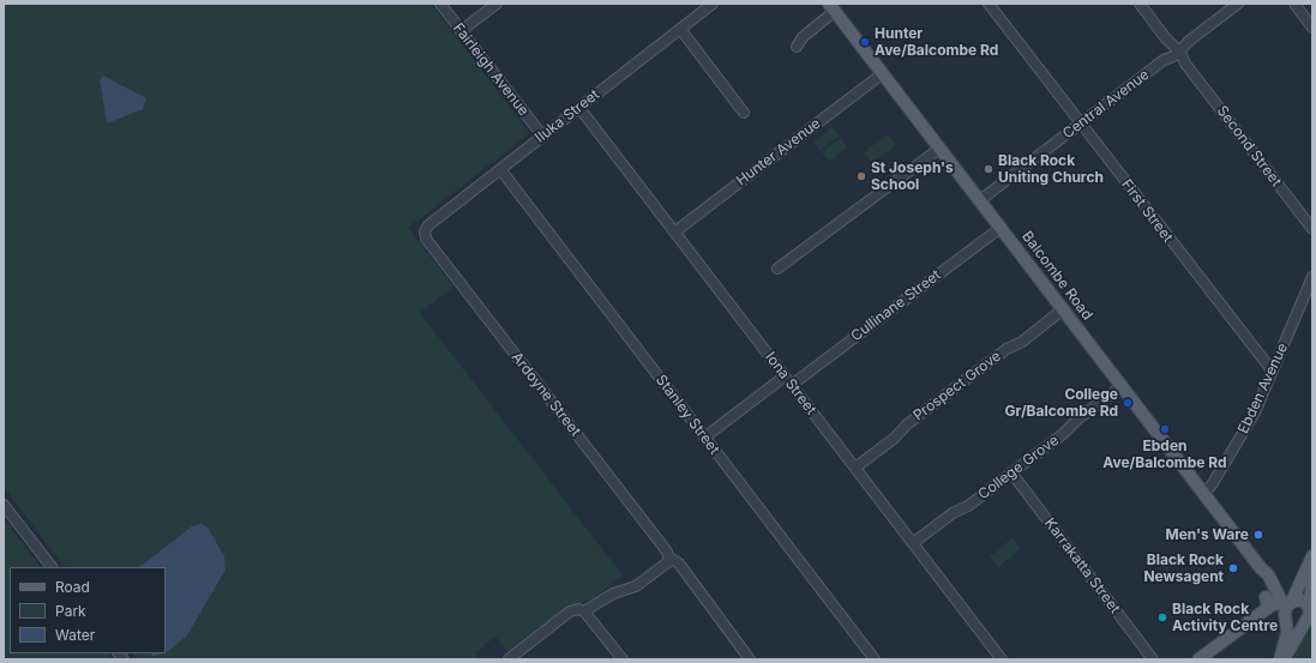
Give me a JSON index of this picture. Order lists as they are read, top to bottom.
{
  "streets": {
    "main road": ["Balcombe Road"],
    "street": [
      "Fairleigh Avenue",
      "Central Avenue",
      "Iluka Street",
      "Second Street",
      "Hunter Avenue",
      "First Street",
      "Cullinane Street",
      "Iona Street",
      "Prospect Grove",
      "Ebden Avenue",
      "Ardoyne Street",
      "Stanley Street",
      "College Grove",
      "Karrakatta Street"
    ]
  },
  "crossings": [
    ["Fairleigh Avenue", "Iluka Street"],
    ["Central Avenue", "Second Street"],
    ["Central Avenue", "First Street"],
    ["Central Avenue", "Balcombe Road"],
    ["Iluka Street", "Iona Street"],
    ["Iluka Street", "Ardoyne Street"],
    ["Iluka Street", "Stanley Street"],
    ["Hunter Avenue", "Balcombe Road"],
    ["Hunter Avenue", "Iona Street"],
    ["First Street", "Ebden Avenue"],
    ["Balcombe Road", "Cullinane Street"],
    ["Balcombe Road", "Prospect Grove"],
    ["Balcombe Road", "Ebden Avenue"],
    ["Balcombe Road", "College Grove"],
    ["Cullinane Street", "Iona Street"],
    ["Iona Street", "Prospect Grove"],
    ["Iona Street", "College Grove"],
    ["College Grove", "Karrakatta Street"]
  ],
  "places": [
    "Hunter Ave/Balcombe Rd",
    "Black Rock Uniting Church",
    "St Joseph's School",
    "College Gr/Balcombe Rd",
    "Ebden Ave/Balcombe Rd",
    "Men's Ware",
    "Black Rock Newsagent",
    "Black Rock Activity Centre"
  ],
  "legend": ["Road", "Park", "Water"]
}
